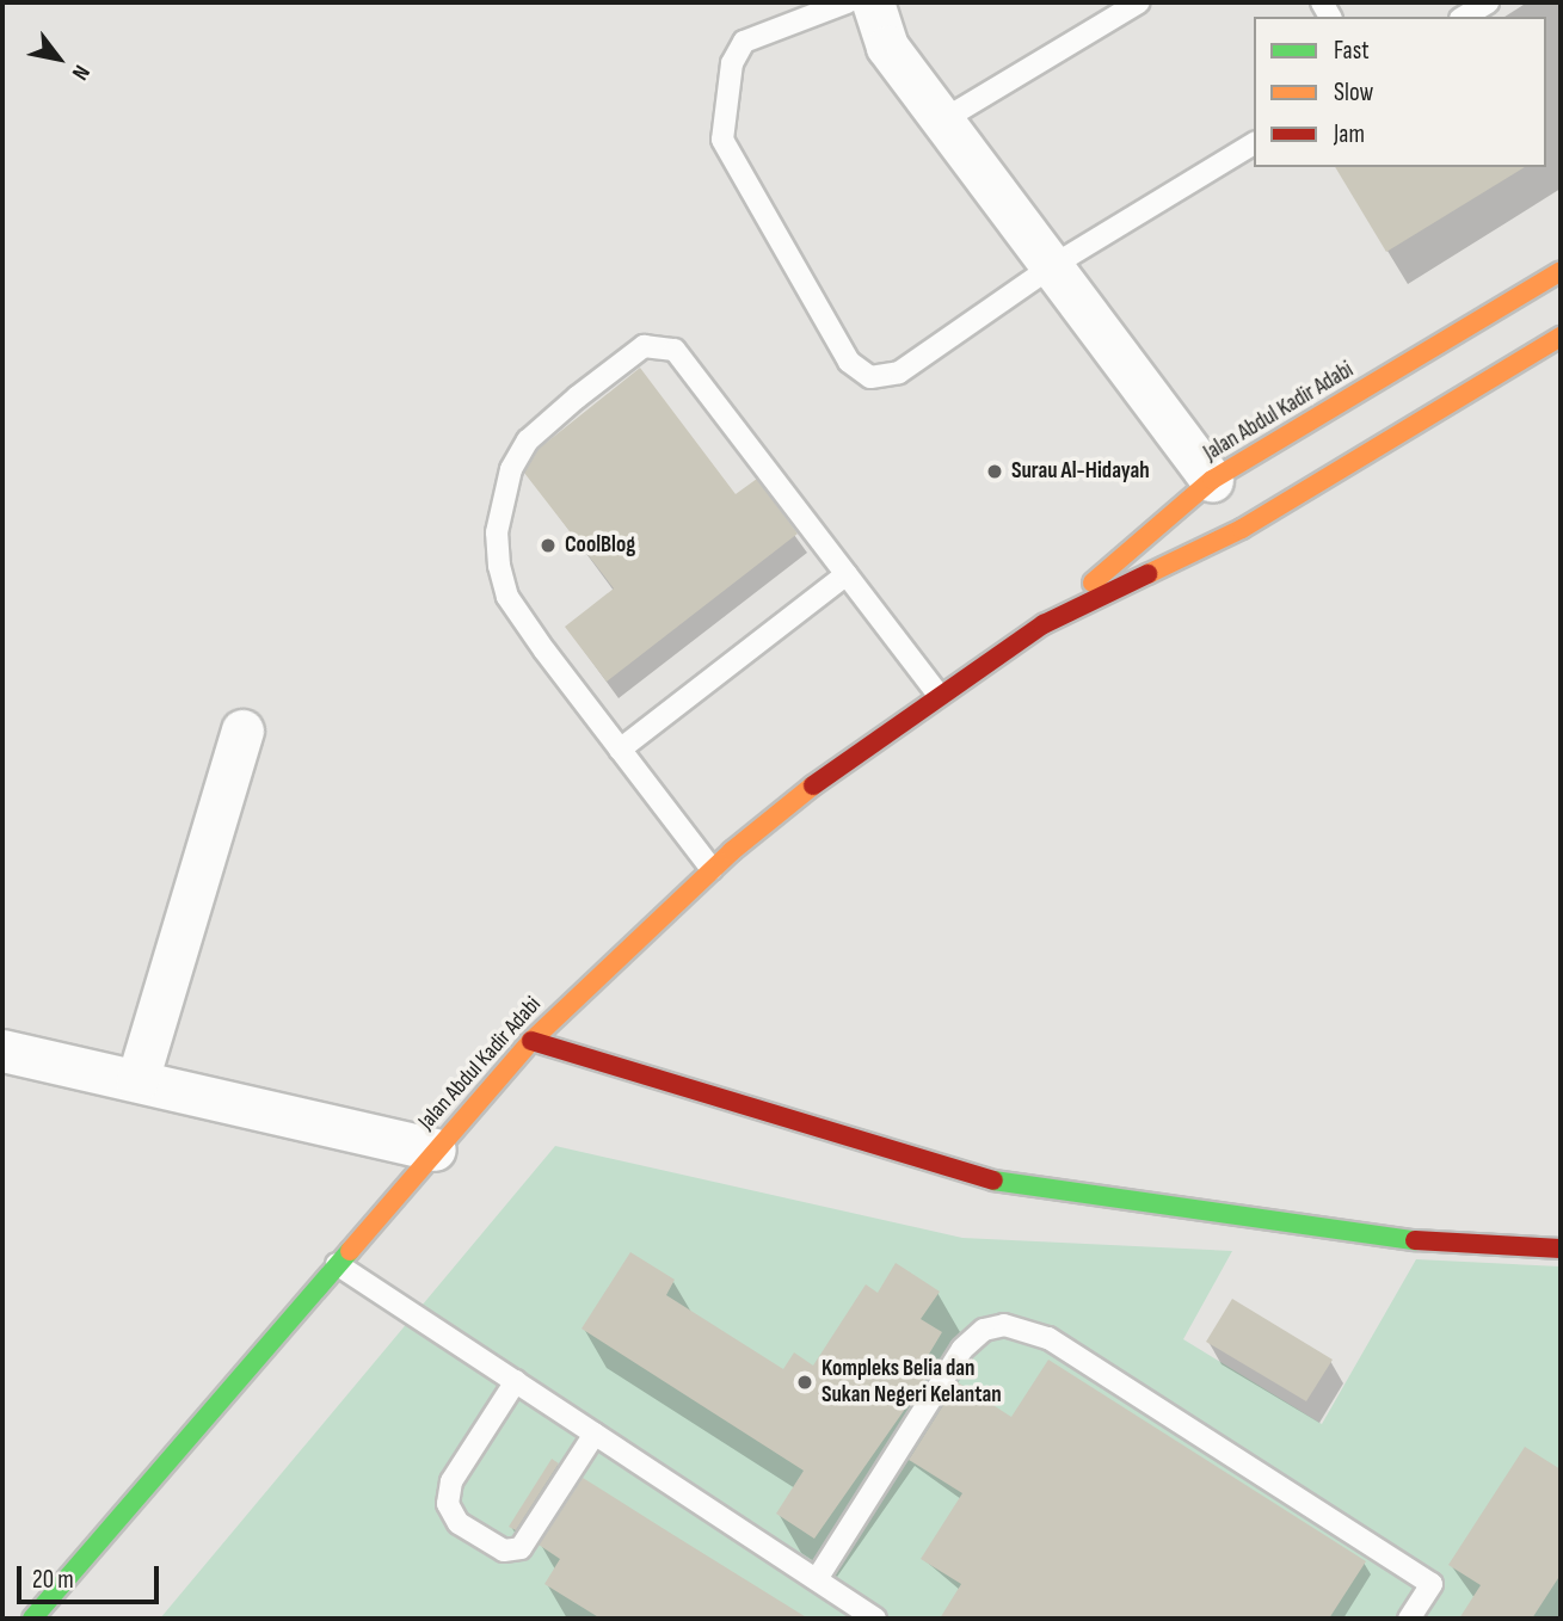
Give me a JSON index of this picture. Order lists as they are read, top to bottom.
{
  "streets": {
    "main road": ["Jalan Abdul Kadir Adabi"]
  },
  "places": ["Surau Al-Hidayah", "CoolBlog", "Kompleks Belia dan Sukan Negeri Kelantan"],
  "legend": ["Fast", "Slow", "Jam"],
  "scale_bar": "20 m",
  "north": "bottom right"
}
